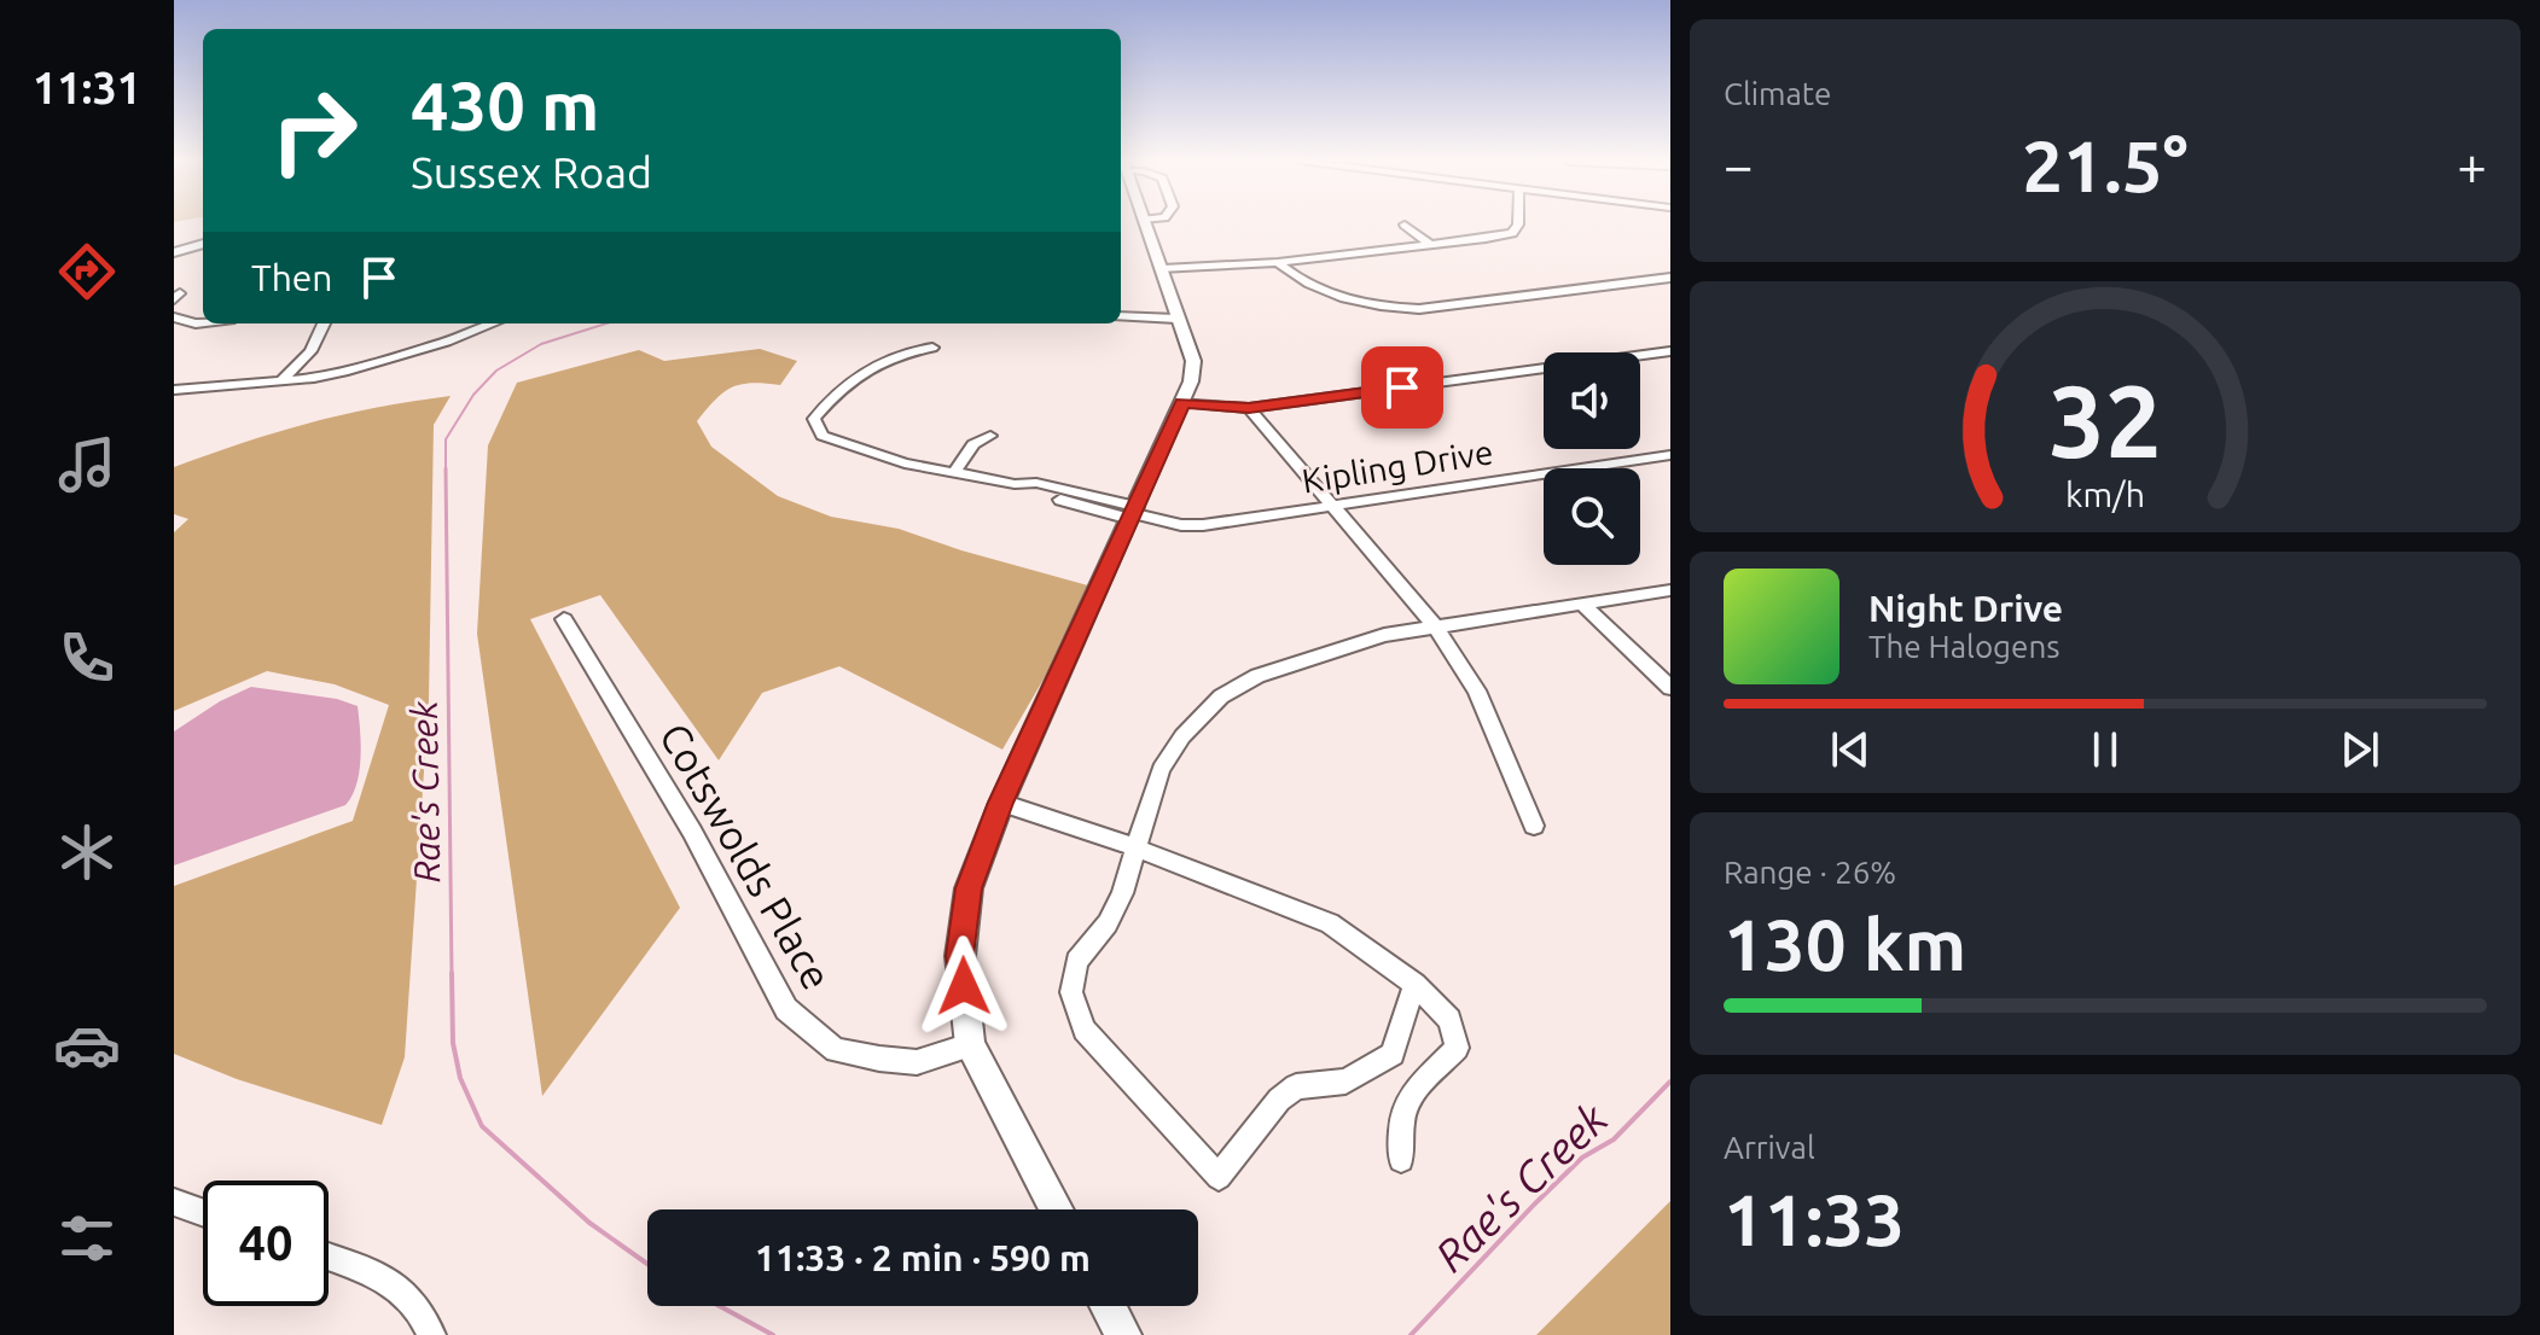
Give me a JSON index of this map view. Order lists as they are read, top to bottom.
{
  "streets": {
    "street": ["Kipling Drive", "Cotswolds Place"]
  },
  "water": ["Rae's Creek"],
  "page": {
    "tabs": "11:31",
    "tile": [
      "Climate",
      ["Range · 26%", "130 km"],
      ["Arrival", "11:33"]
    ],
    "turn": ["430 m", "Sussex Road"],
    "heat": ["−", "21.5°", "+"],
    "then": "Then",
    "song": ["Night Drive", "The Halogens"],
    "limit": "40",
    "trip": "11:33 · 2 min · 590 m",
    "gauge": ["32", "km/h"]
  }
}
